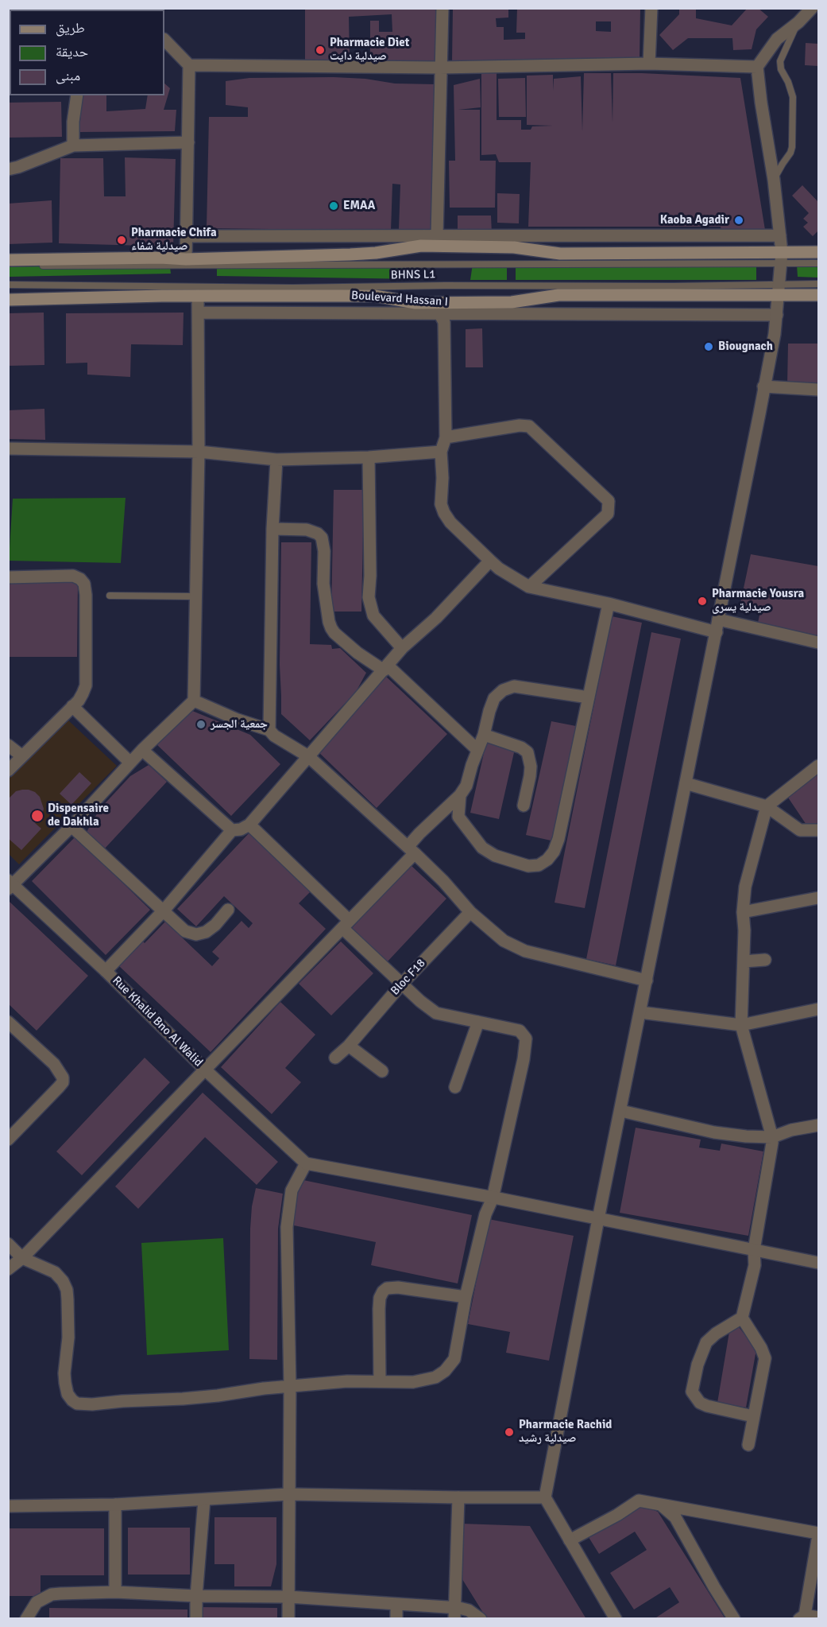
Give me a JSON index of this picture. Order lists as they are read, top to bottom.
{
  "streets": {
    "main road": ["Boulevard Hassan I"],
    "street": ["Bloc F18", "Rue Khalid Bno Al Walid"],
    "lane": ["BHNS L1"]
  },
  "crossings": [
    ["BHNS L1", "Boulevard Hassan I"]
  ],
  "places": [
    "Pharmacie Diet صيدلية دايت",
    "EMAA",
    "Kaoba Agadir",
    "Pharmacie Chifa صيدلية شفاء",
    "Biougnach",
    "Pharmacie Yousra صيدلية يسرى",
    "جمعية الجسر",
    "Dispensaire de Dakhla",
    "Pharmacie Rachid صيدلية رشيد"
  ],
  "legend": ["طريق", "حديقة", "مبنى"]
}
